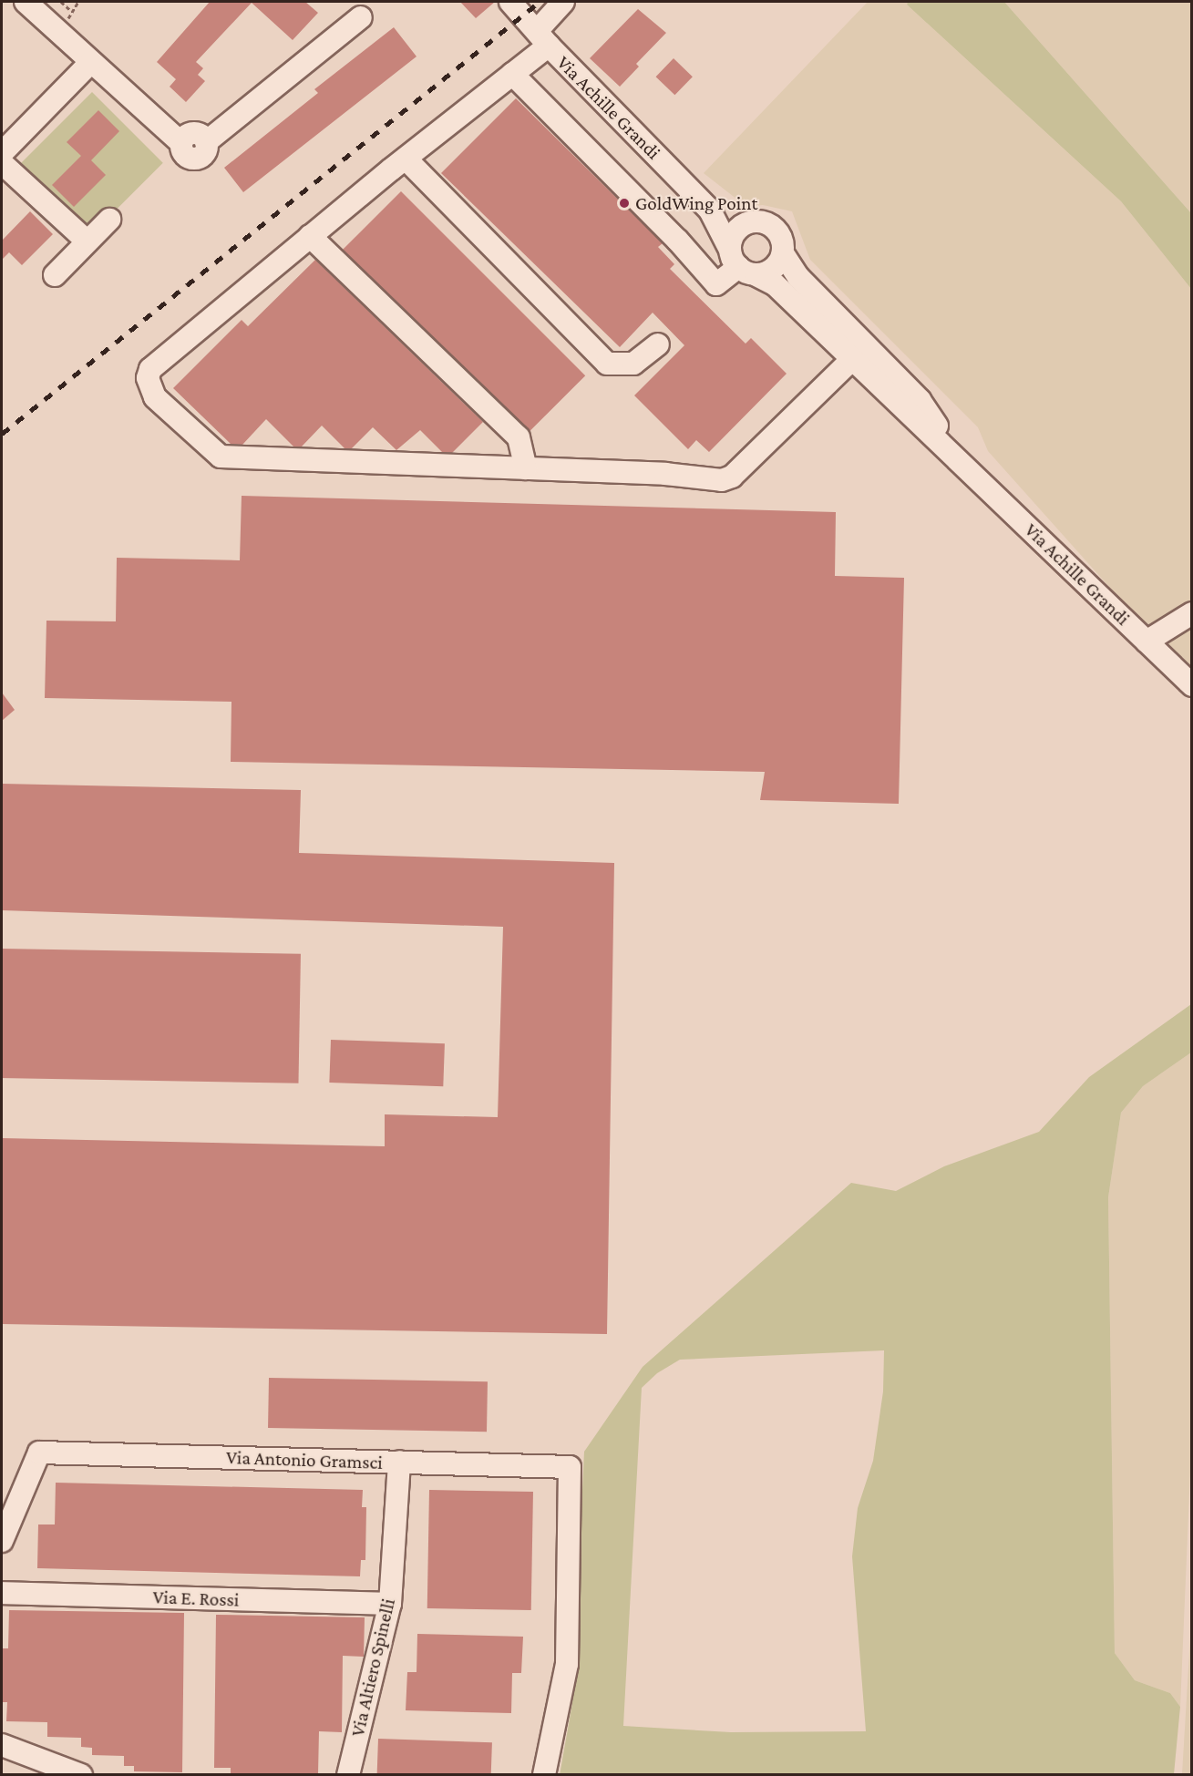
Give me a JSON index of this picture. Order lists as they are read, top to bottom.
{
  "streets": {
    "street": [
      "Via Achille Grandi",
      "Via Antonio Gramsci",
      "Via E. Rossi",
      "Via Altiero Spinelli"
    ]
  },
  "crossings": [
    ["Via Antonio Gramsci", "Via Altiero Spinelli"],
    ["Via E. Rossi", "Via Altiero Spinelli"]
  ],
  "places": ["GoldWing Point"]
}
